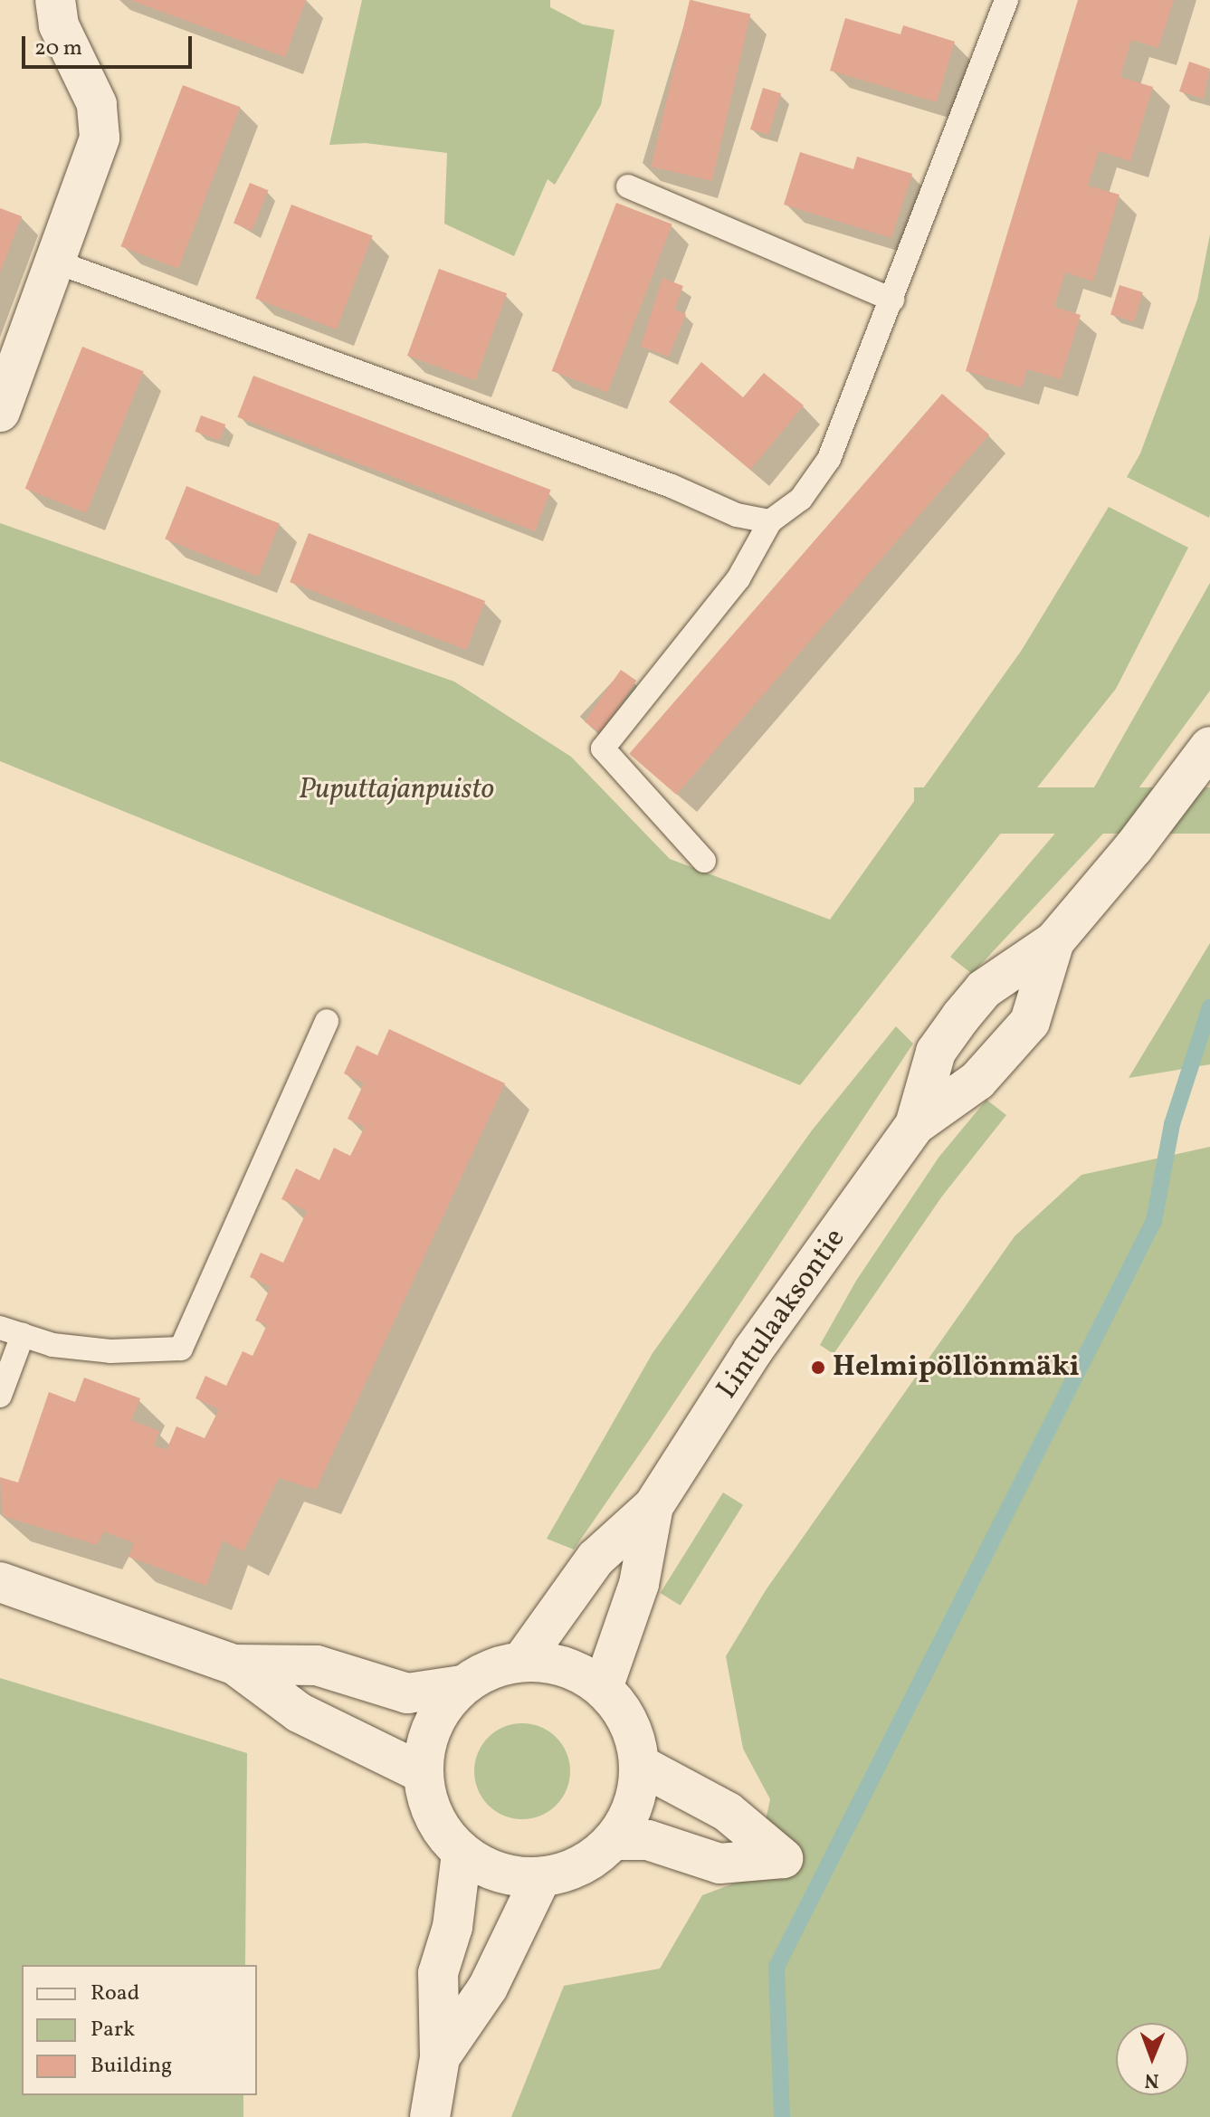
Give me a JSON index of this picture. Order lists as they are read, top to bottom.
{
  "streets": {
    "street": ["Lintulaaksontie"]
  },
  "parks": ["Puputtajanpuisto"],
  "places": ["Helmipöllönmäki"],
  "legend": ["Road", "Park", "Building"],
  "scale_bar": "20 m",
  "north": "bottom"
}
